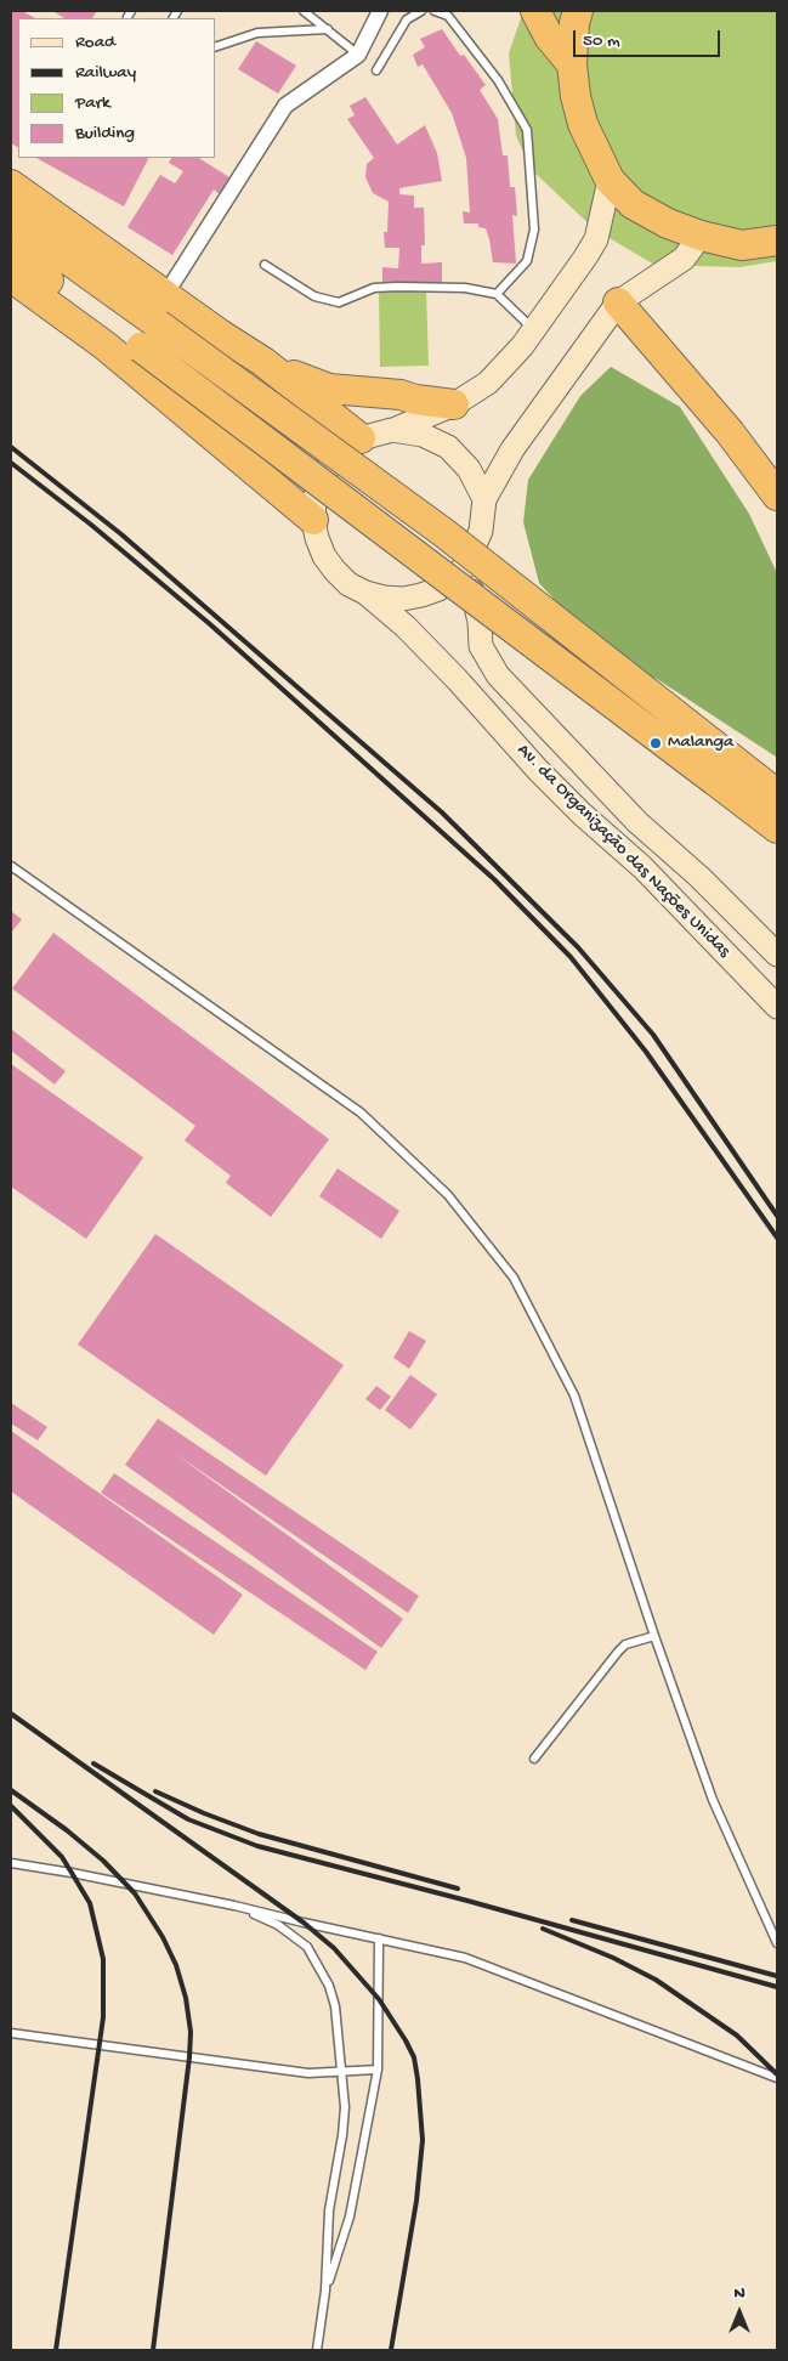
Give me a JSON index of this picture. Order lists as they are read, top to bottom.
{
  "streets": {
    "main road": ["Av. da Organização das Nações Unidas"]
  },
  "places": ["Malanga"],
  "legend": [
    "Road",
    "Railway",
    "Park",
    "Building"
  ],
  "scale_bar": "50 m",
  "north": "top"
}
